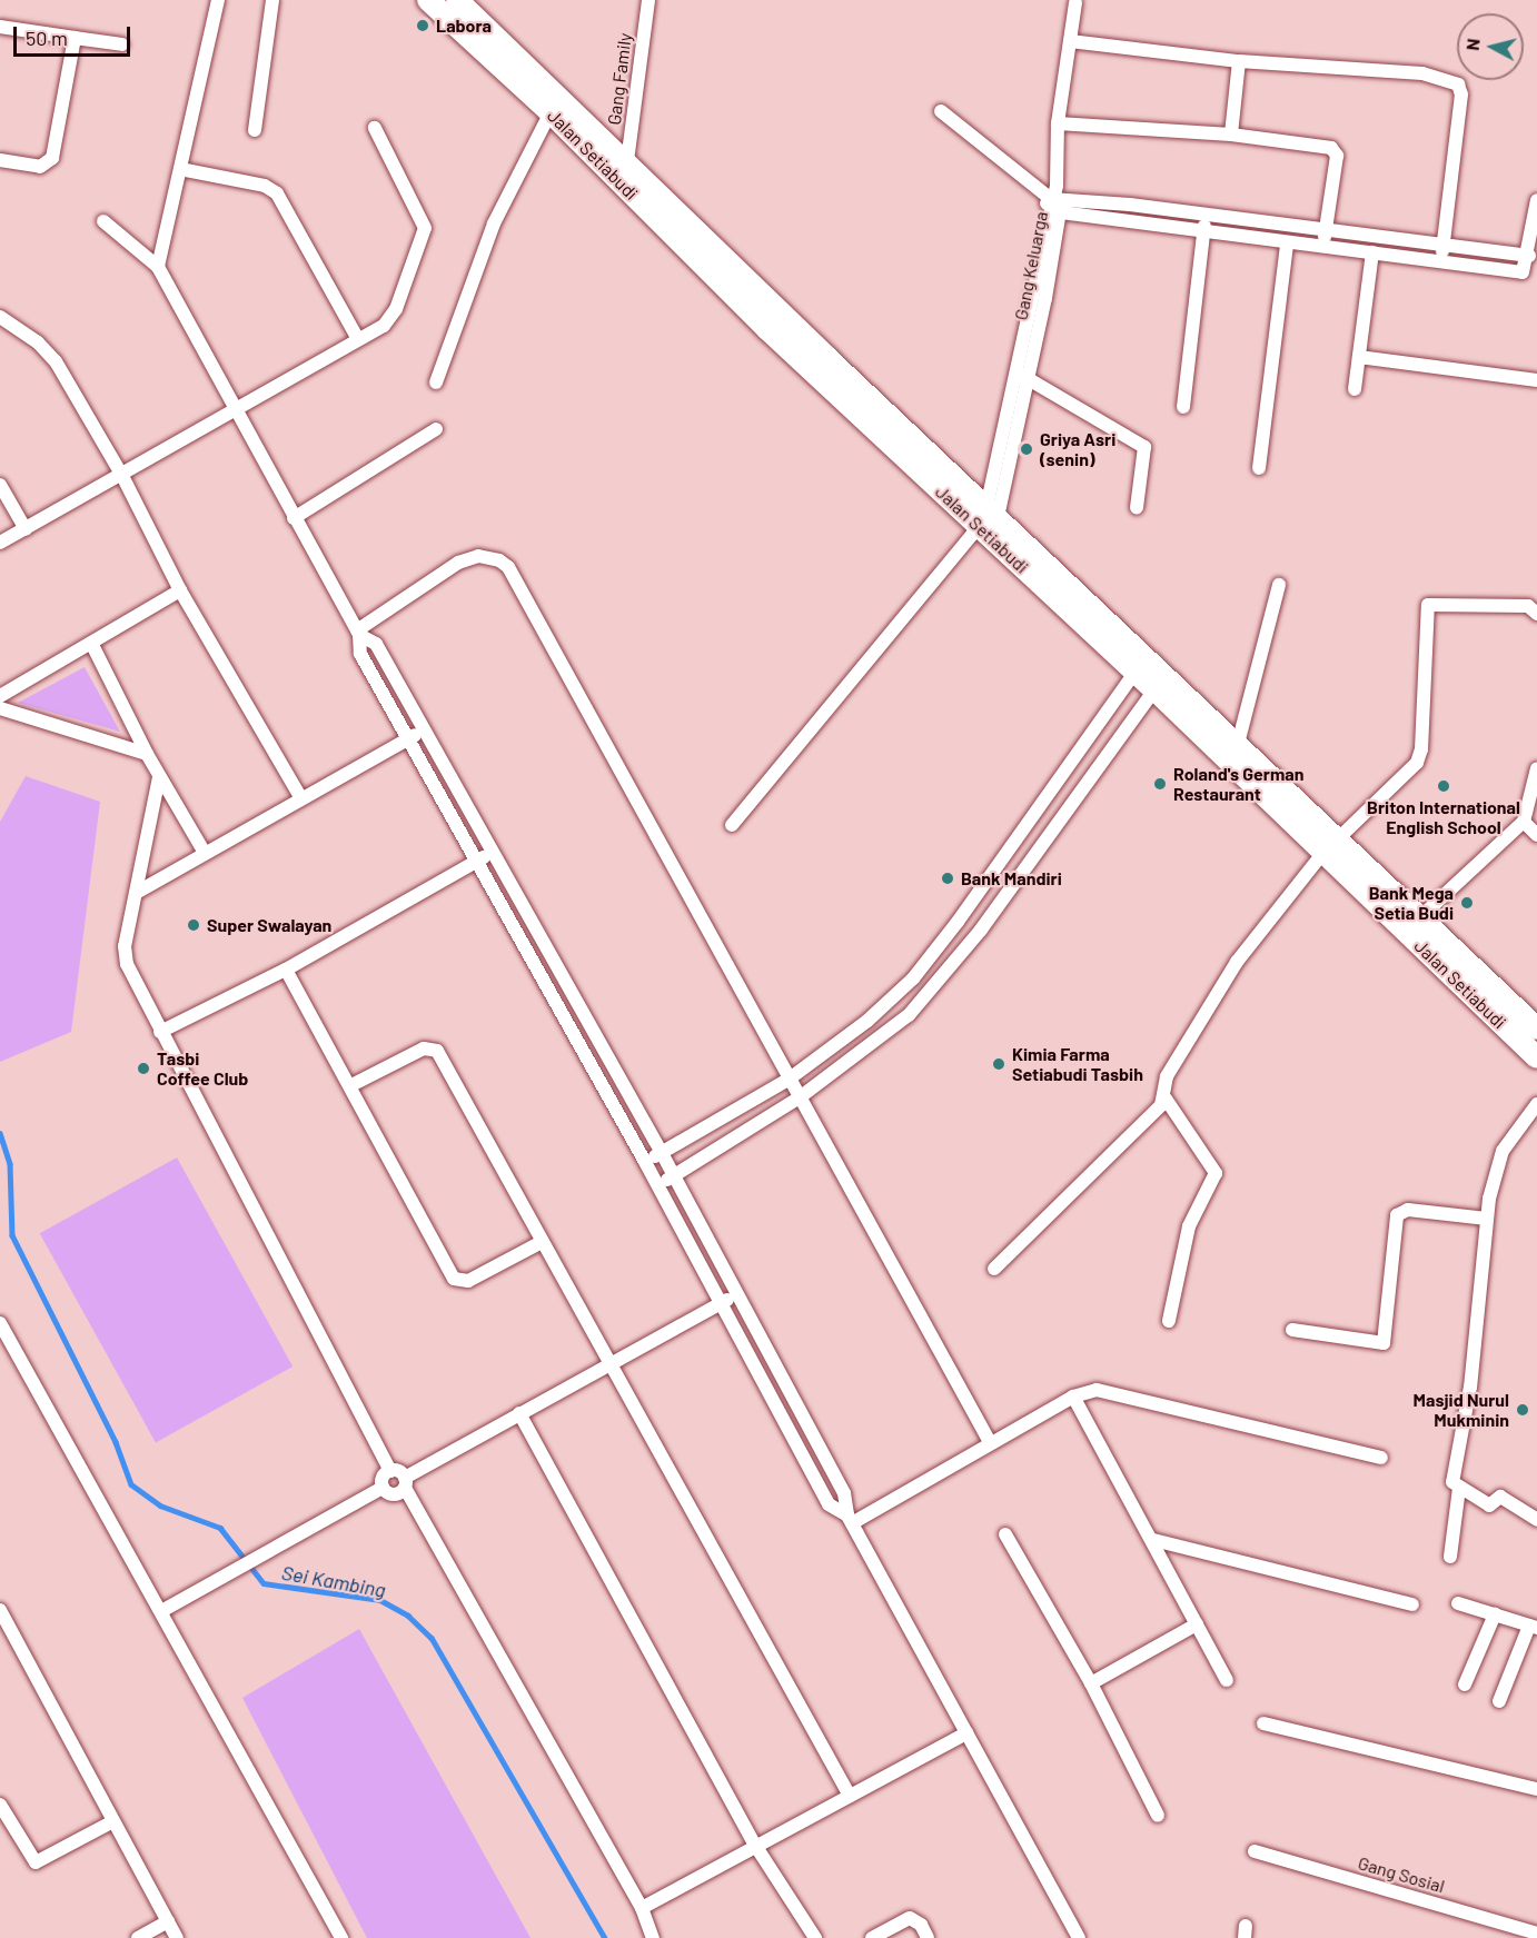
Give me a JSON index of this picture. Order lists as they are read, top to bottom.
{
  "streets": {
    "main road": ["Jalan Setiabudi"],
    "street": ["Gang Family", "Gang Keluarga", "Gang Sosial"]
  },
  "crossings": [
    ["Gang Family", "Jalan Setiabudi"],
    ["Jalan Setiabudi", "Gang Keluarga"]
  ],
  "water": ["Sei Kambing"],
  "places": [
    "Labora",
    "Griya Asri (senin)",
    "Roland's German Restaurant",
    "Briton International English School",
    "Bank Mandiri",
    "Bank Mega Setia Budi",
    "Super Swalayan",
    "Kimia Farma Setiabudi Tasbih",
    "Tasbi Coffee Club",
    "Masjid Nurul Mukminin"
  ],
  "scale_bar": "50 m",
  "north": "left"
}
